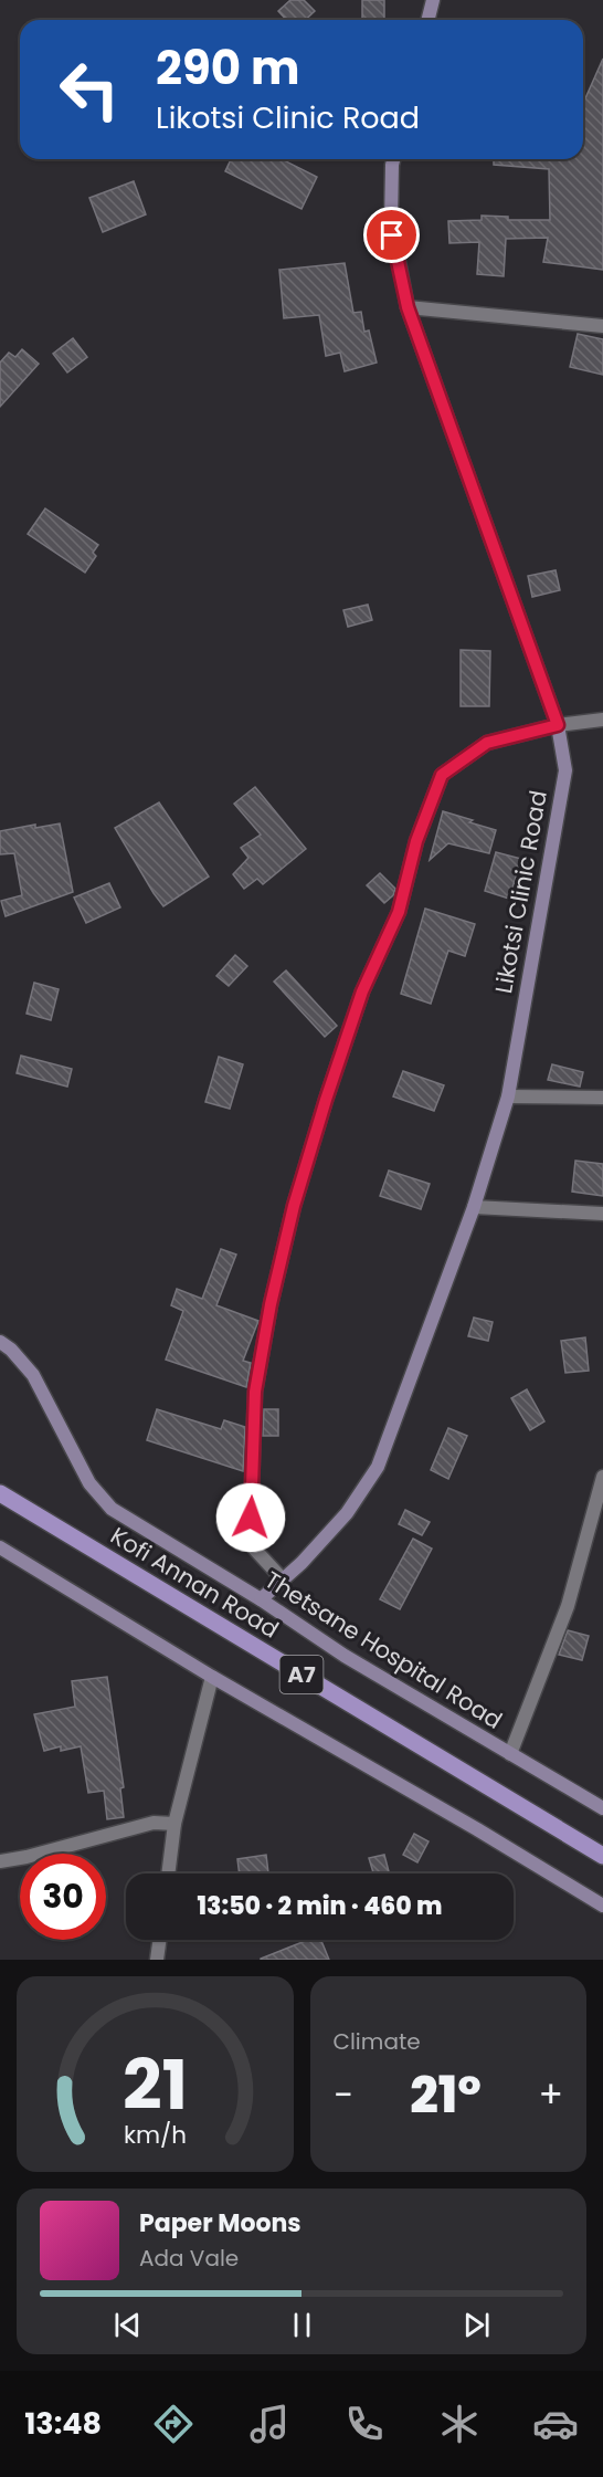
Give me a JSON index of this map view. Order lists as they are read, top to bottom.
{
  "streets": {
    "main road": ["Kofi Annan Road", "A7"],
    "street": ["Likotsi Clinic Road", "Thetsane Hospital Road"]
  },
  "crossings": [
    ["Likotsi Clinic Road", "Thetsane Hospital Road"]
  ],
  "page": {
    "turn": ["290 m", "Likotsi Clinic Road"],
    "limit": "30",
    "trip": "13:50 · 2 min · 460 m",
    "tile": "Climate",
    "heat": ["−", "21°", "+"],
    "song": ["Paper Moons", "Ada Vale"],
    "tabs": "13:48",
    "gauge": ["21", "km/h"]
  }
}
